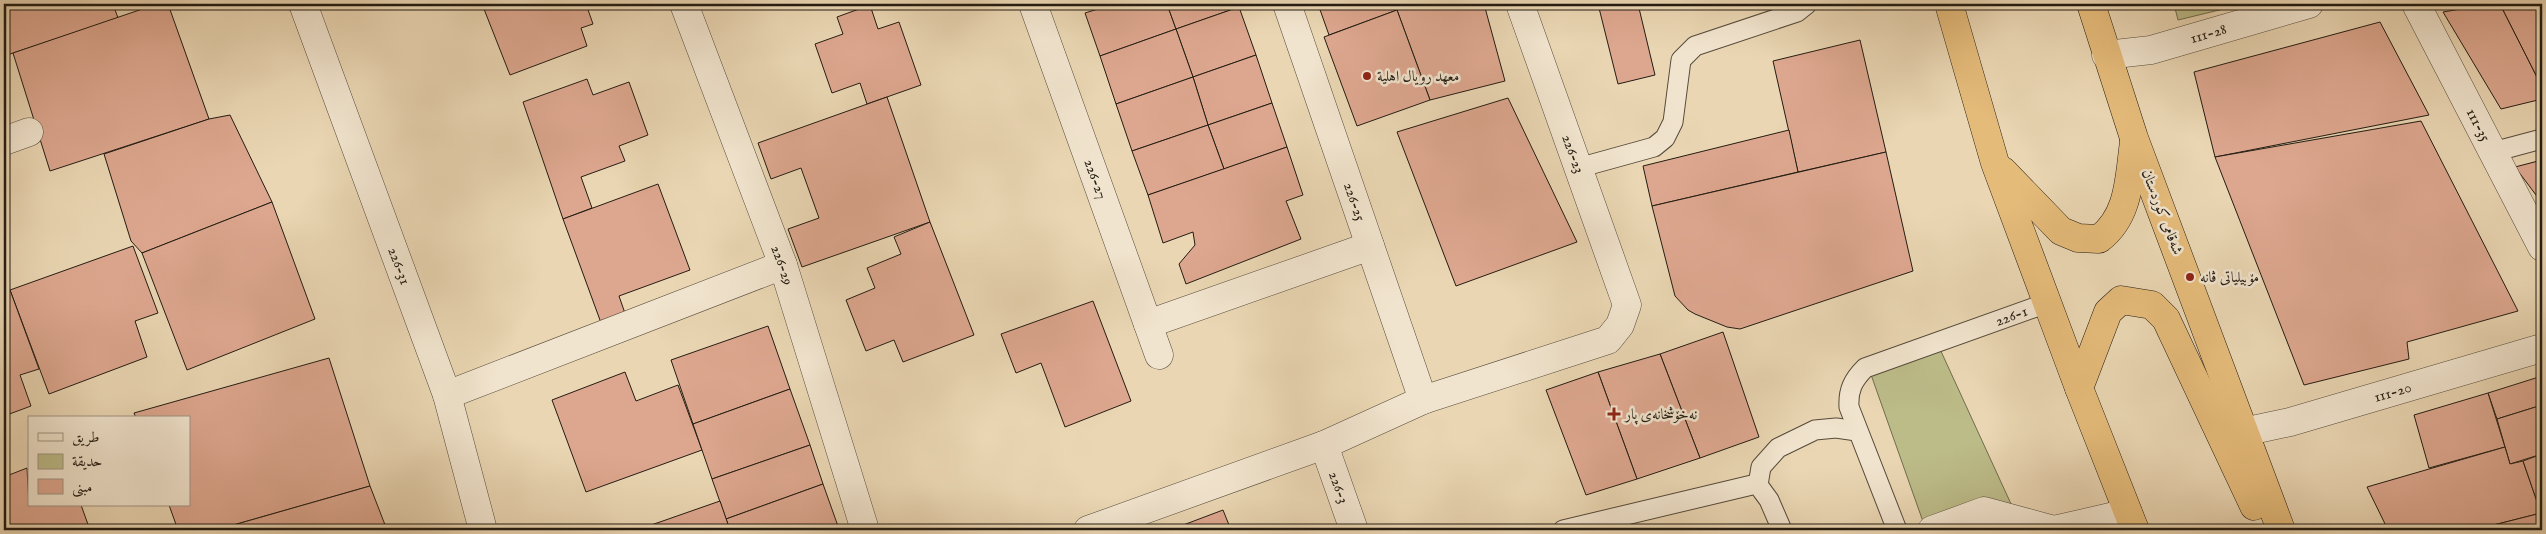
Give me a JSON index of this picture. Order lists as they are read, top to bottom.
{
  "streets": {
    "highway": ["شەقامی کوردستان"],
    "street": [
      "111-28",
      "111-35",
      "226-23",
      "226-27",
      "226-25",
      "226-29",
      "226-31",
      "111-20",
      "226-3"
    ],
    "lane": ["226-1"]
  },
  "crossings": [
    ["111-28", "شەقامی کوردستان"],
    ["226-23", "226-25"],
    ["شەقامی کوردستان", "111-20"]
  ],
  "places": {
    "other": ["معهد رويال اهلية", "مۆبیلیاتی ڤانە"],
    "health": ["نەخۆشخانەی پار"]
  },
  "legend": ["طريق", "حديقة", "مبنى"]
}
